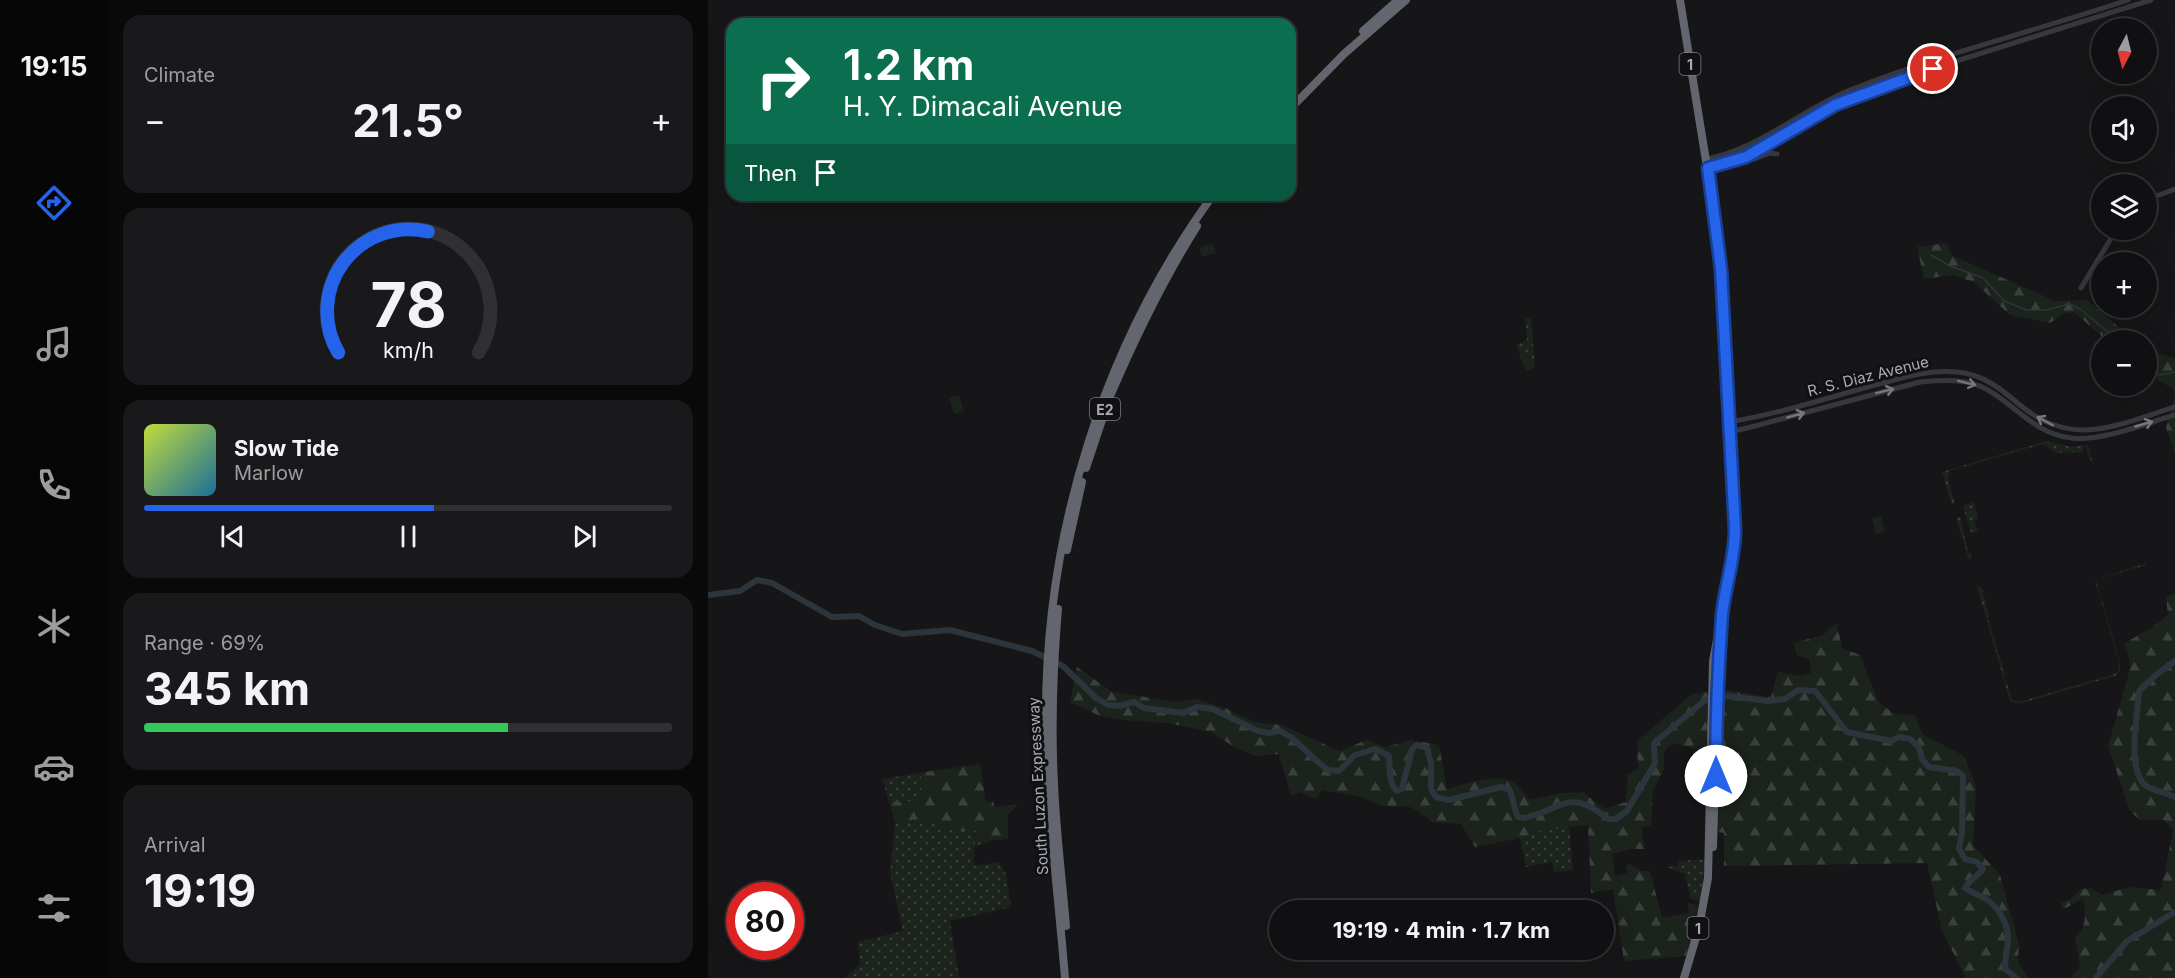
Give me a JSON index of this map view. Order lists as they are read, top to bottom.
{
  "streets": {
    "highway": ["1", "E2", "South Luzon Expressway"],
    "street": ["R. S. Diaz Avenue"]
  },
  "crossings": [
    ["1", "R. S. Diaz Avenue"]
  ],
  "north": "bottom",
  "page": {
    "tabs": "19:15",
    "tile": [
      "Climate",
      ["Range · 69%", "345 km"],
      ["Arrival", "19:19"]
    ],
    "map_buttons": ["+", "−"],
    "turn": ["1.2 km", "H. Y. Dimacali Avenue"],
    "heat": ["−", "21.5°", "+"],
    "then": "Then",
    "song": ["Slow Tide", "Marlow"],
    "limit": "80",
    "trip": "19:19 · 4 min · 1.7 km",
    "gauge": ["78", "km/h"]
  }
}
